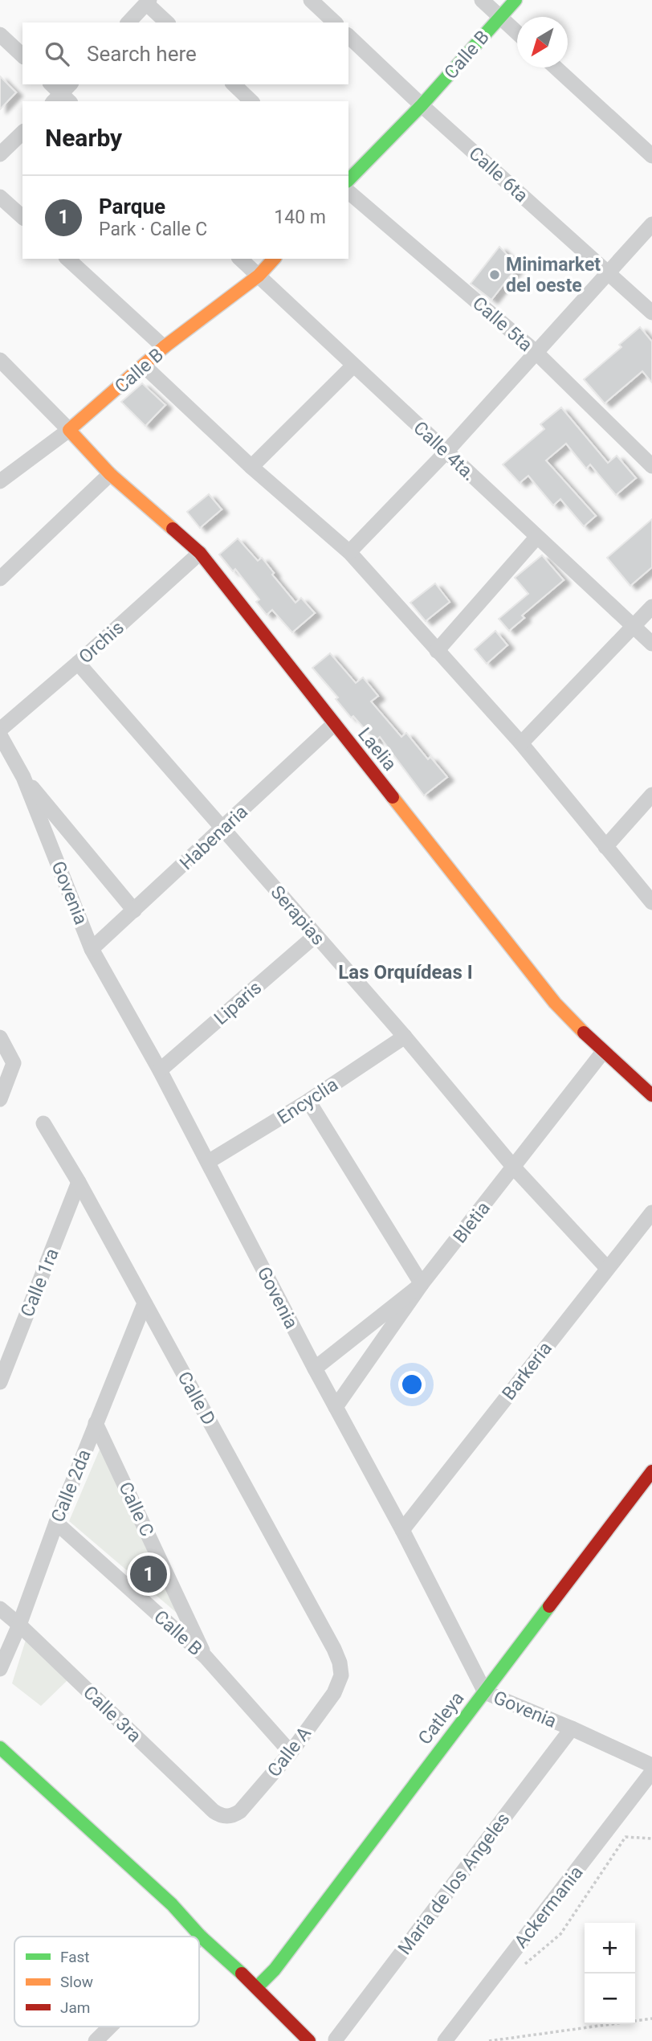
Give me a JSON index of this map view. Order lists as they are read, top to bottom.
{
  "streets": {
    "street": [
      "Calle B",
      "Calle 6ta",
      "Calle 5ta",
      "Calle 4ta.",
      "Orchis",
      "Laelia",
      "Habenaria",
      "Govenia",
      "Serapias",
      "Liparis",
      "Encyclia",
      "Bletia",
      "Calle 1ra",
      "Barkeria",
      "Calle D",
      "Calle 2da",
      "Calle C",
      "Calle 3ra",
      "Catleya",
      "Calle A",
      "Maria de los Angeles",
      "Ackermania"
    ]
  },
  "crossings": [
    ["Calle B", "Calle 6ta"],
    ["Calle B", "Calle 4ta."],
    ["Calle B", "Laelia"],
    ["Calle B", "Calle 2da"],
    ["Calle B", "Calle C"],
    ["Calle B", "Calle A"],
    ["Orchis", "Laelia"],
    ["Orchis", "Serapias"],
    ["Laelia", "Habenaria"],
    ["Laelia", "Bletia"],
    ["Habenaria", "Govenia"],
    ["Habenaria", "Serapias"],
    ["Govenia", "Liparis"],
    ["Govenia", "Encyclia"],
    ["Govenia", "Bletia"],
    ["Govenia", "Barkeria"],
    ["Govenia", "Catleya"],
    ["Govenia", "Maria de los Angeles"],
    ["Serapias", "Liparis"],
    ["Serapias", "Encyclia"],
    ["Serapias", "Bletia"],
    ["Serapias", "Barkeria"],
    ["Calle 1ra", "Calle D"],
    ["Calle D", "Calle 2da"],
    ["Calle D", "Calle A"],
    ["Calle 2da", "Calle C"],
    ["Calle 2da", "Calle 3ra"],
    ["Calle 3ra", "Calle A"]
  ],
  "districts": ["Las Orquídeas I"],
  "places": ["Minimarket del oeste"],
  "legend": ["Fast", "Slow", "Jam"],
  "north": "bottom left",
  "page": {
    "search": "Search here",
    "heading": "Nearby",
    "list": [
      {
        "mark": "1",
        "name": "Parque",
        "note": "Park · Calle C",
        "value": "140 m"
      }
    ],
    "pins": "1",
    "map_buttons": ["+", "−"]
  }
}
